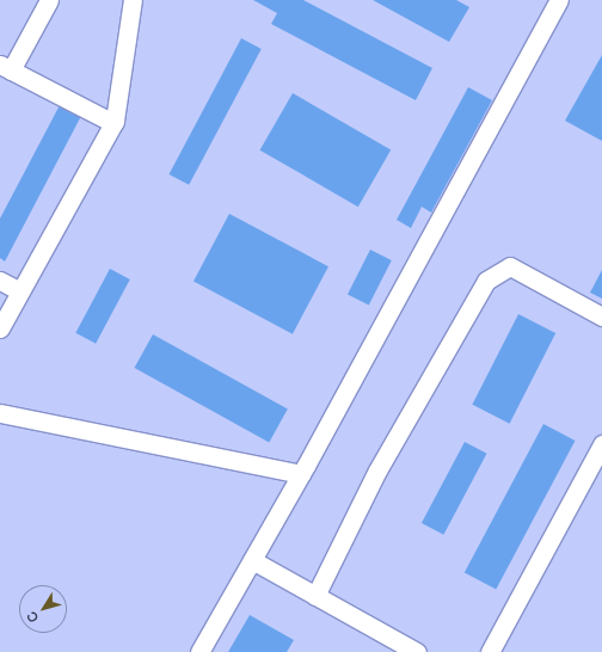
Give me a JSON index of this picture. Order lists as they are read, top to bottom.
{
  "north": "bottom left"
}
